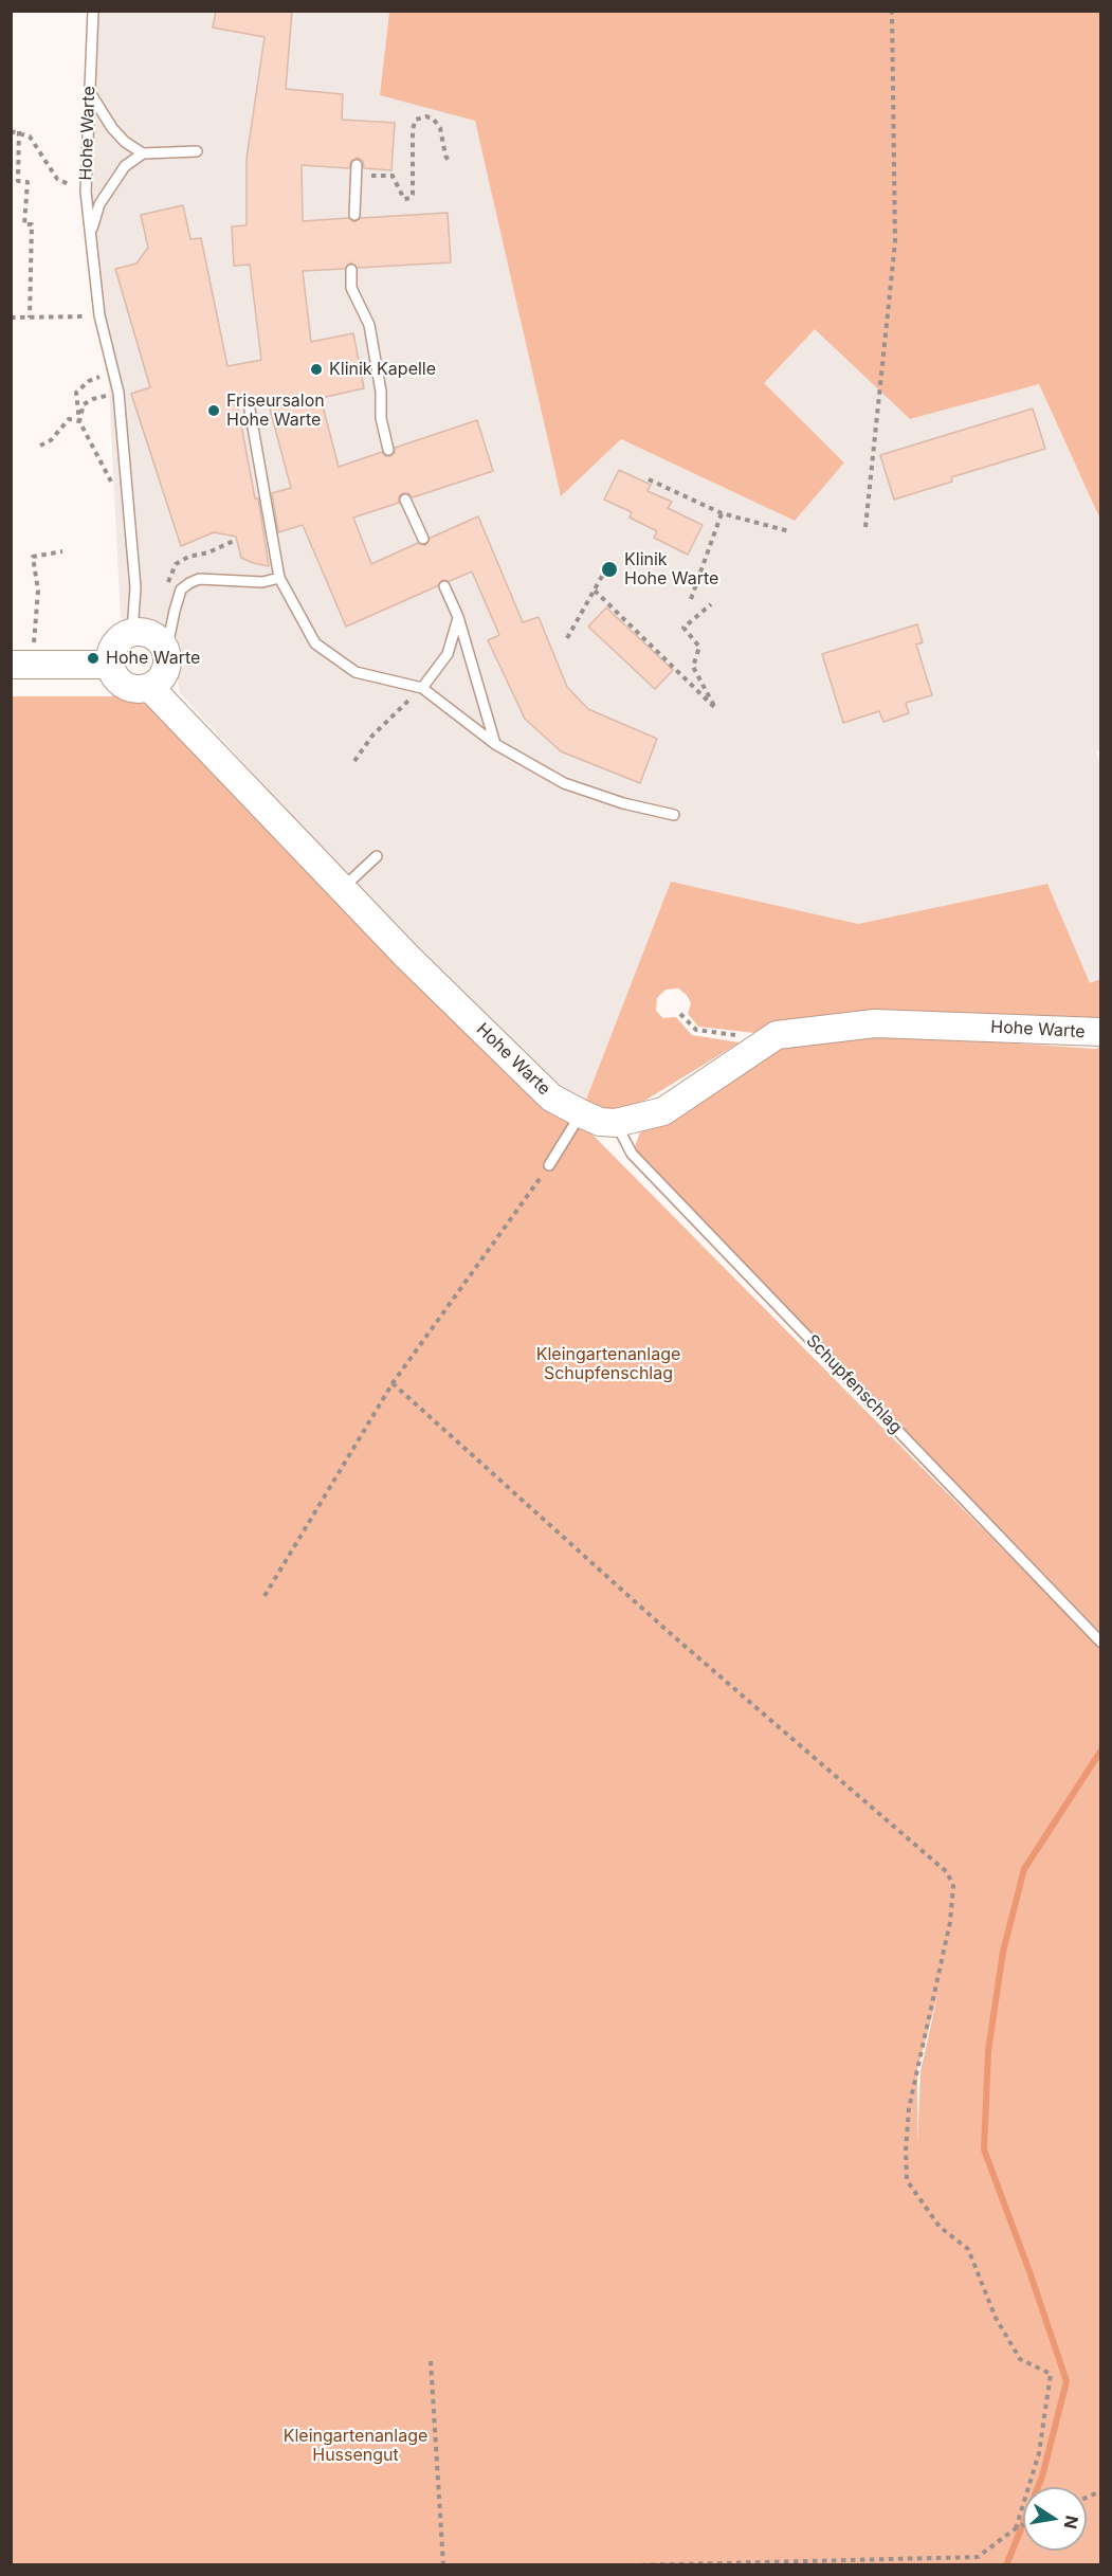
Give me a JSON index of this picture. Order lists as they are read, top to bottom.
{
  "streets": {
    "street": ["Hohe Warte"],
    "lane": ["Schupfenschlag"]
  },
  "crossings": [
    ["Hohe Warte", "Schupfenschlag"]
  ],
  "parks": ["Kleingartenanlage Schupfenschlag", "Kleingartenanlage Hussengut"],
  "places": [
    "Klinik Kapelle",
    "Friseursalon Hohe Warte",
    "Klinik Hohe Warte",
    "Hohe Warte"
  ],
  "north": "right"
}
